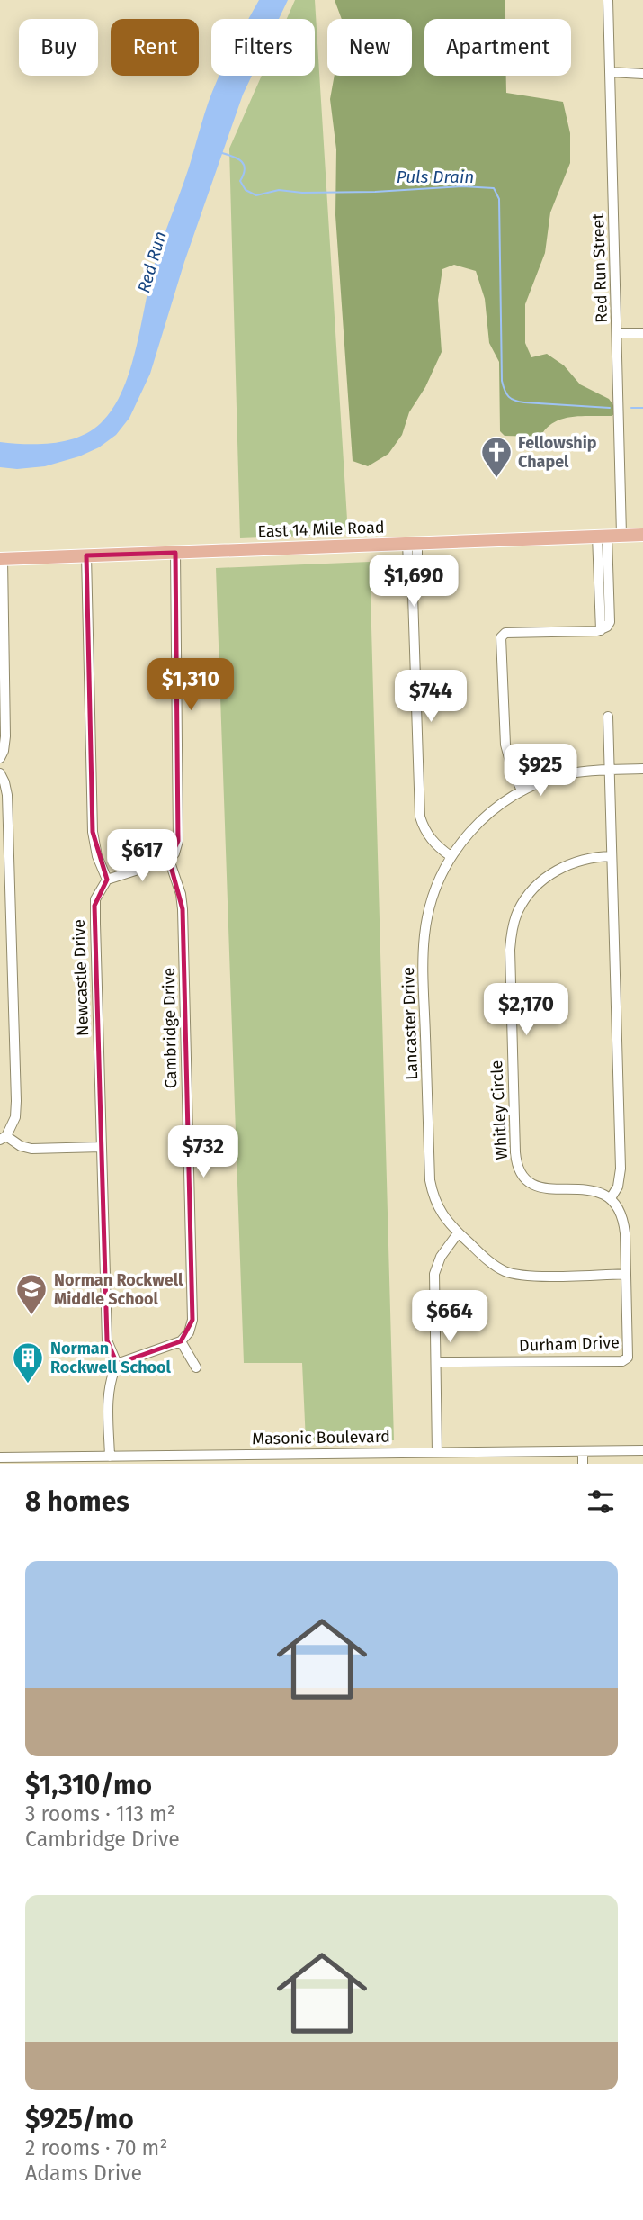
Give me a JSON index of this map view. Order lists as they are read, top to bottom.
{
  "streets": {
    "main road": ["East 14 Mile Road"],
    "street": [
      "Red Run Street",
      "Newcastle Drive",
      "Lancaster Drive",
      "Cambridge Drive",
      "Whitley Circle",
      "Durham Drive",
      "Masonic Boulevard"
    ]
  },
  "crossings": [
    ["Red Run Street", "East 14 Mile Road"],
    ["Lancaster Drive", "Durham Drive"]
  ],
  "water": ["Puls Drain", "Red Run"],
  "places": {
    "church": ["Fellowship Chapel"],
    "school or university": ["Norman Rockwell Middle School"],
    "building": ["Norman Rockwell School"]
  },
  "page": {
    "chip": [
      "Buy",
      "Rent",
      "Filters",
      "New",
      "Apartment"
    ],
    "price": [
      "$1,690",
      "$1,310",
      "$744",
      "$925",
      "$617",
      "$2,170",
      "$732",
      "$664"
    ],
    "heading": "8 homes",
    "list": [
      {
        "name": "$1,310/mo",
        "note": "3 rooms · 113 m² · Cambridge Drive"
      },
      {
        "name": "$925/mo",
        "note": "2 rooms · 70 m² · Adams Drive"
      }
    ]
  }
}
